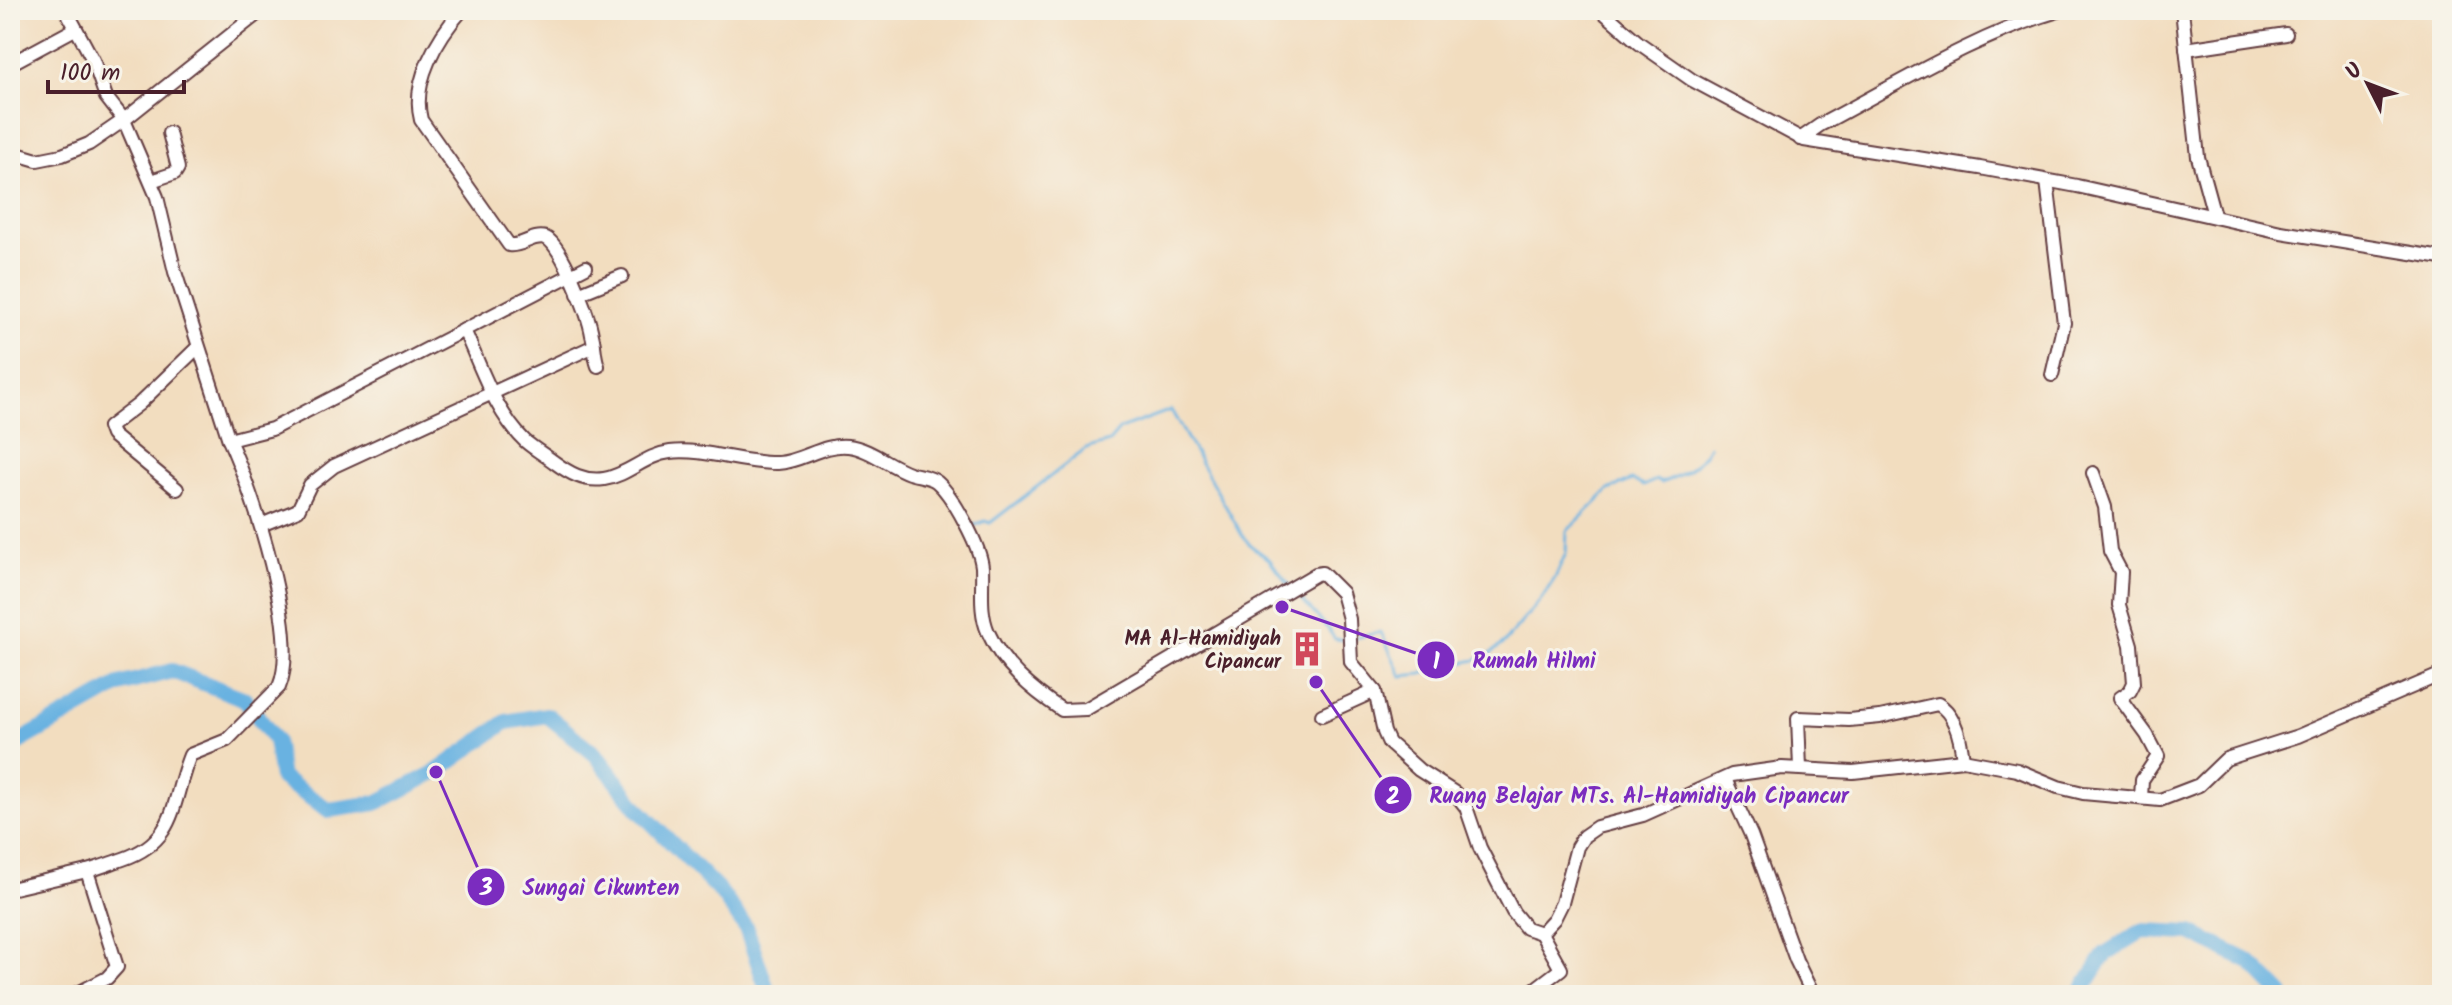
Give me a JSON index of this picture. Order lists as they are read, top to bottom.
{
  "places": {
    "other": ["Rumah Hilmi", "Ruang Belajar MTs. Al-Hamidiyah Cipancur", "Sungai Cikunten"],
    "building": ["MA Al-Hamidiyah Cipancur"]
  },
  "scale_bar": "100 m",
  "north": "top left"
}
